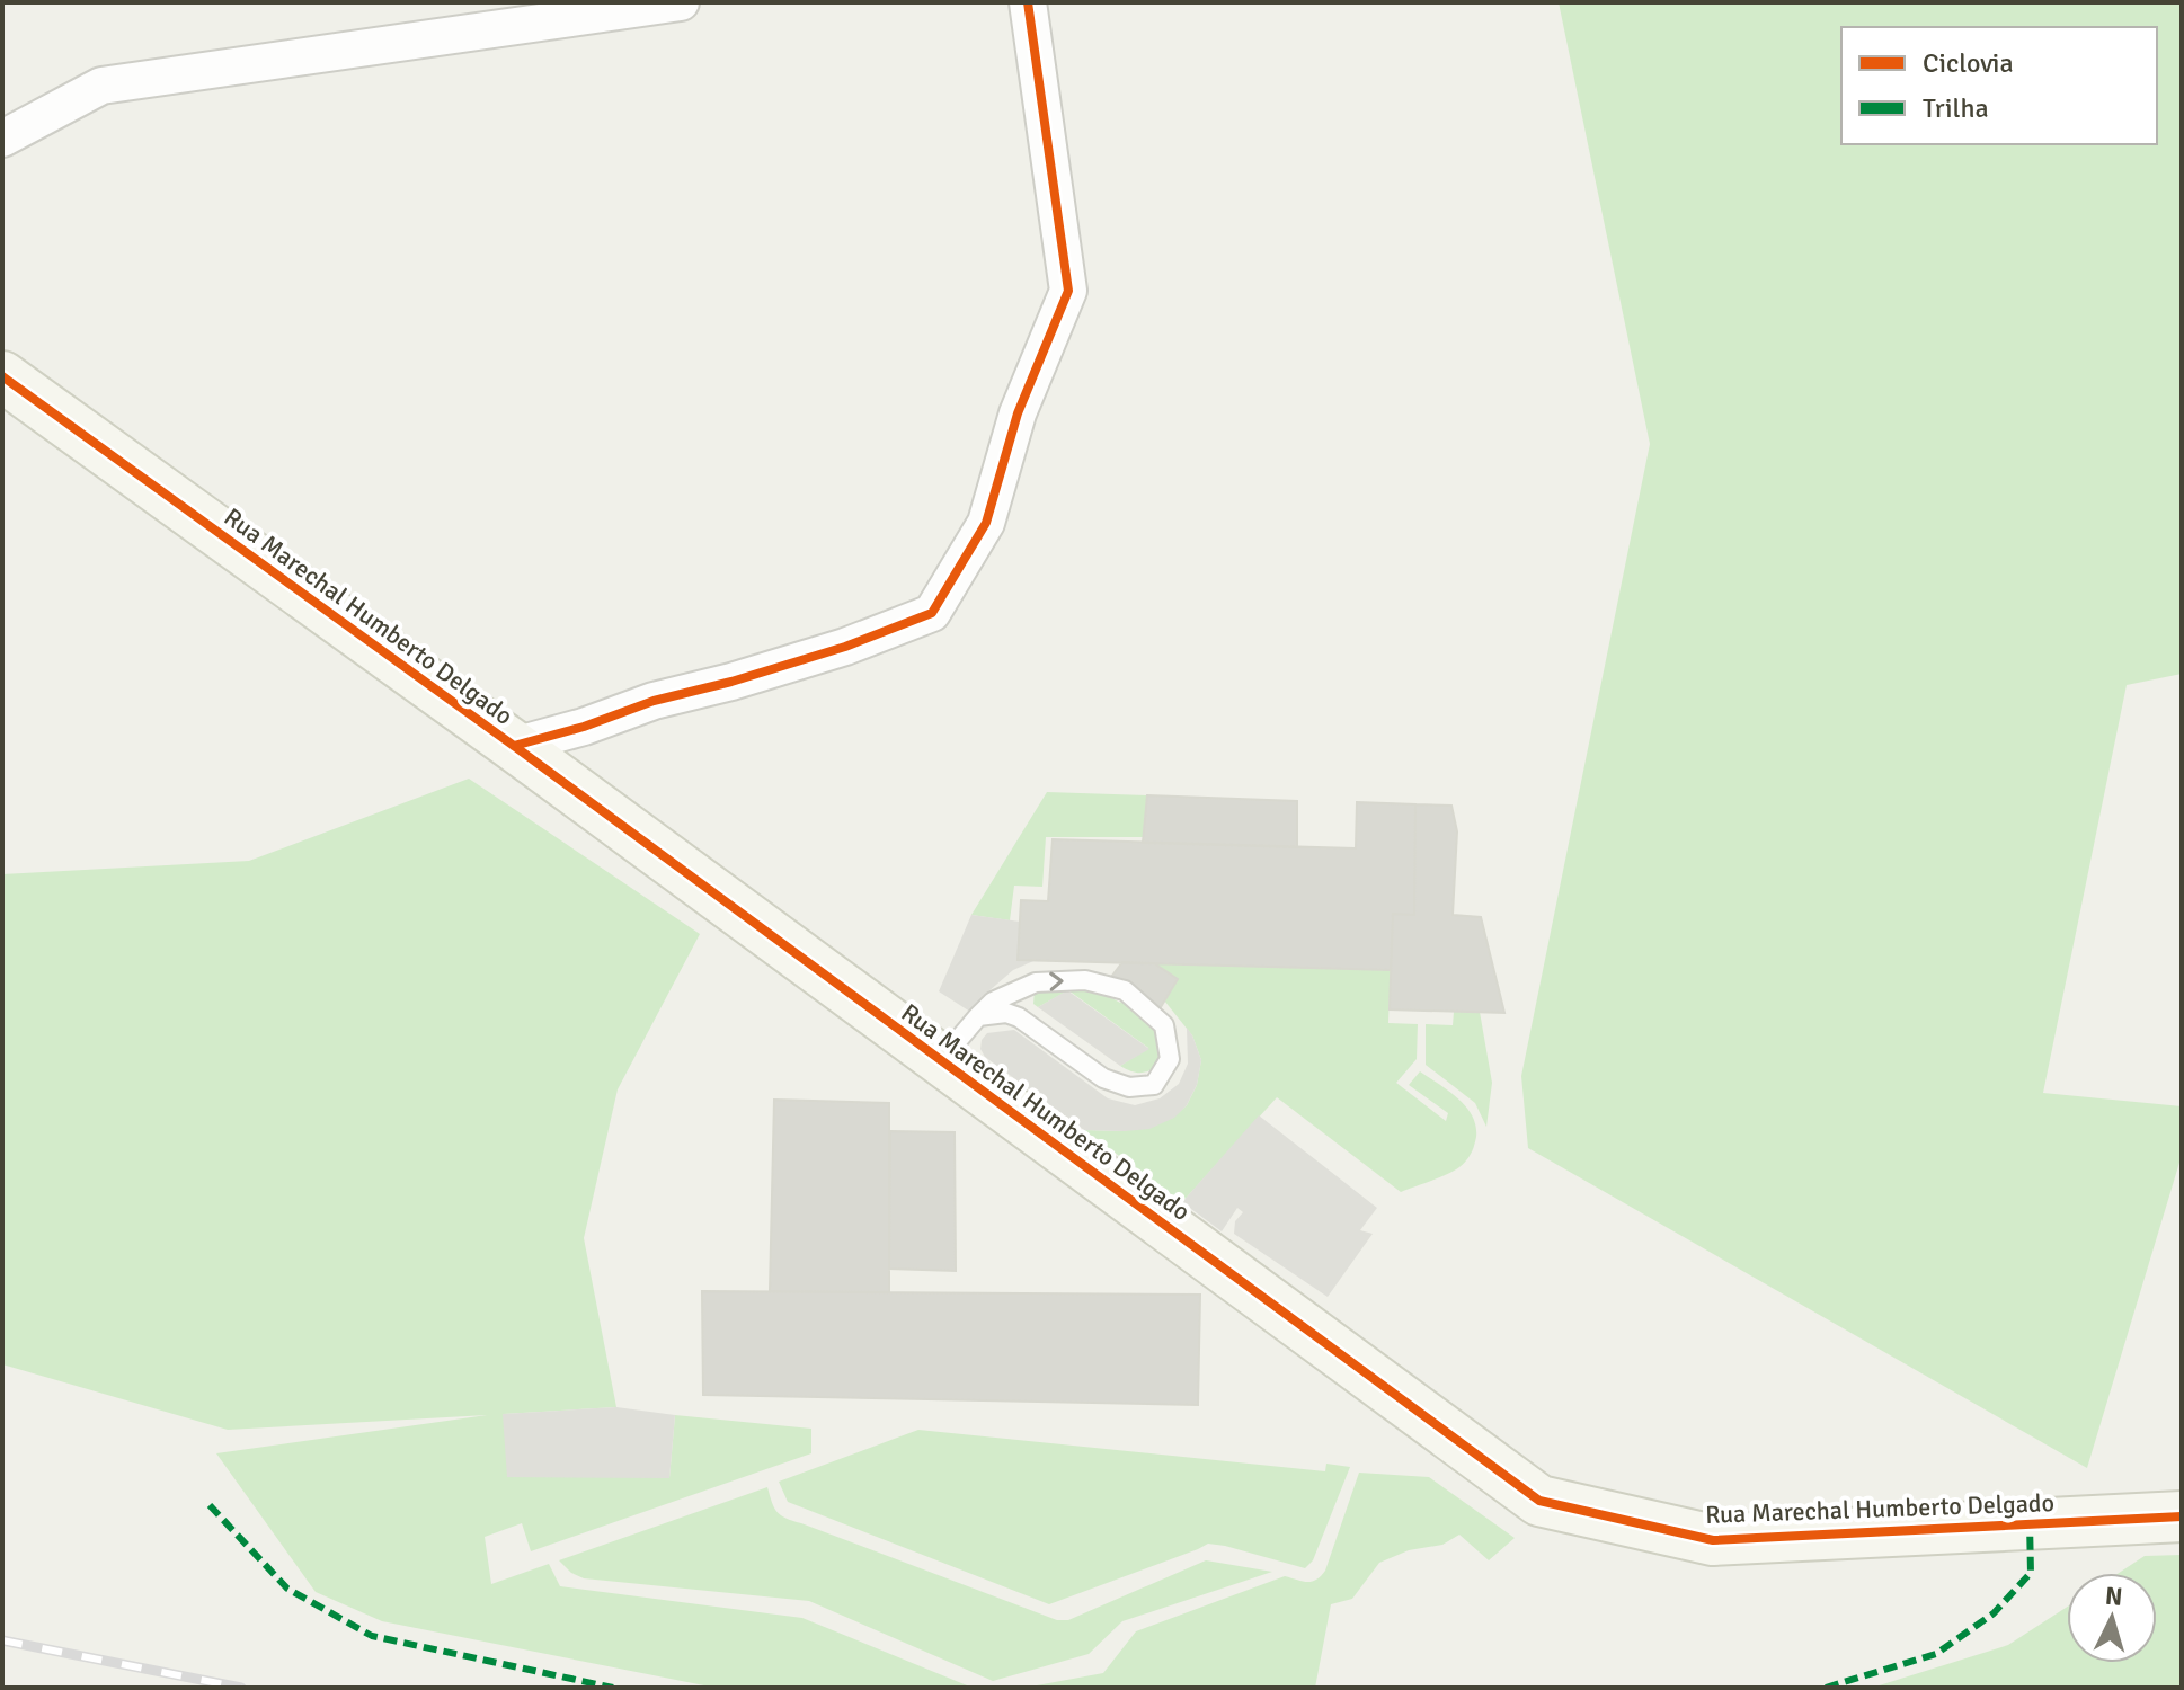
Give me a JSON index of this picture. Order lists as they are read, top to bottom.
{
  "streets": {
    "street": ["Rua Marechal Humberto Delgado"]
  },
  "legend": ["Ciclovia", "Trilha"],
  "north": "top"
}
